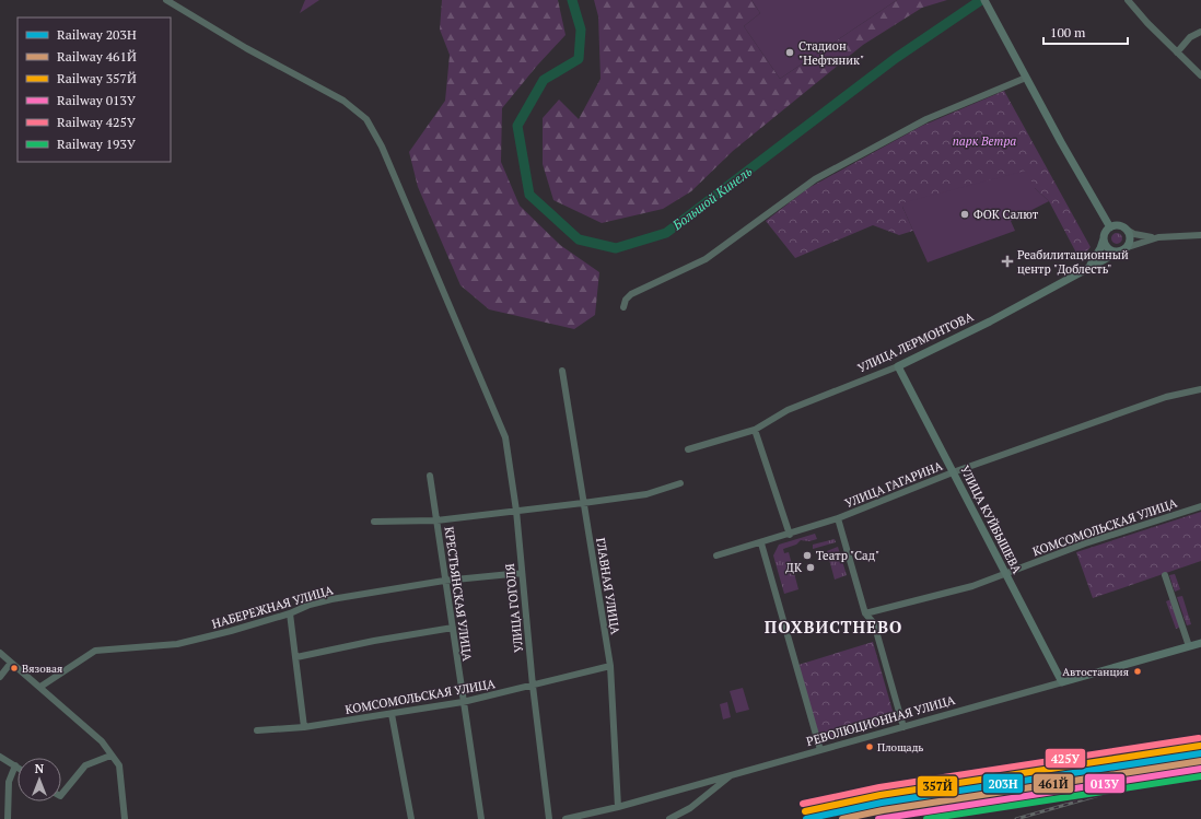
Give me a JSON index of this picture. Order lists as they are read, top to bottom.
{
  "streets": {
    "main road": ["УЛИЦА ЛЕРМОНТОВА", "УЛИЦА КУЙБЫШЕВА", "РЕВОЛЮЦИОННАЯ УЛИЦА"],
    "street": [
      "УЛИЦА ГАГАРИНА",
      "КОМСОМОЛЬСКАЯ УЛИЦА",
      "ГЛАВНАЯ УЛИЦА",
      "КРЕСТЬЯНСКАЯ УЛИЦА",
      "НАБЕРЕЖНАЯ УЛИЦА",
      "УЛИЦА ГОГОЛЯ"
    ]
  },
  "crossings": [
    ["УЛИЦА ЛЕРМОНТОВА", "УЛИЦА КУЙБЫШЕВА"],
    ["УЛИЦА ГАГАРИНА", "УЛИЦА КУЙБЫШЕВА"],
    ["УЛИЦА КУЙБЫШЕВА", "КОМСОМОЛЬСКАЯ УЛИЦА"],
    ["УЛИЦА КУЙБЫШЕВА", "РЕВОЛЮЦИОННАЯ УЛИЦА"],
    ["КОМСОМОЛЬСКАЯ УЛИЦА", "ГЛАВНАЯ УЛИЦА"],
    ["КОМСОМОЛЬСКАЯ УЛИЦА", "КРЕСТЬЯНСКАЯ УЛИЦА"],
    ["КОМСОМОЛЬСКАЯ УЛИЦА", "УЛИЦА ГОГОЛЯ"],
    ["ГЛАВНАЯ УЛИЦА", "РЕВОЛЮЦИОННАЯ УЛИЦА"],
    ["КРЕСТЬЯНСКАЯ УЛИЦА", "НАБЕРЕЖНАЯ УЛИЦА"],
    ["НАБЕРЕЖНАЯ УЛИЦА", "УЛИЦА ГОГОЛЯ"]
  ],
  "districts": ["ПОХВИСТНЕВО"],
  "water": ["Большой Кинель"],
  "parks": ["парк Ветра"],
  "places": {
    "other": [
      "Стадион \"Нефтяник\"",
      "ФОК Салют",
      "Театр \"Сад\"",
      "ДК",
      "Вязовая",
      "Автостанция",
      "Площадь"
    ],
    "health": ["Реабилитационный центр \"Доблесть\""]
  },
  "lines": [
    "rail line 425У",
    "rail line 357Й",
    "rail line 203Н",
    "rail line 461Й",
    "rail line 013У",
    "rail line 193У"
  ],
  "legend": [
    "Railway 203Н",
    "Railway 461Й",
    "Railway 357Й",
    "Railway 013У",
    "Railway 425У",
    "Railway 193У"
  ],
  "scale_bar": "100 m",
  "north": "top"
}
